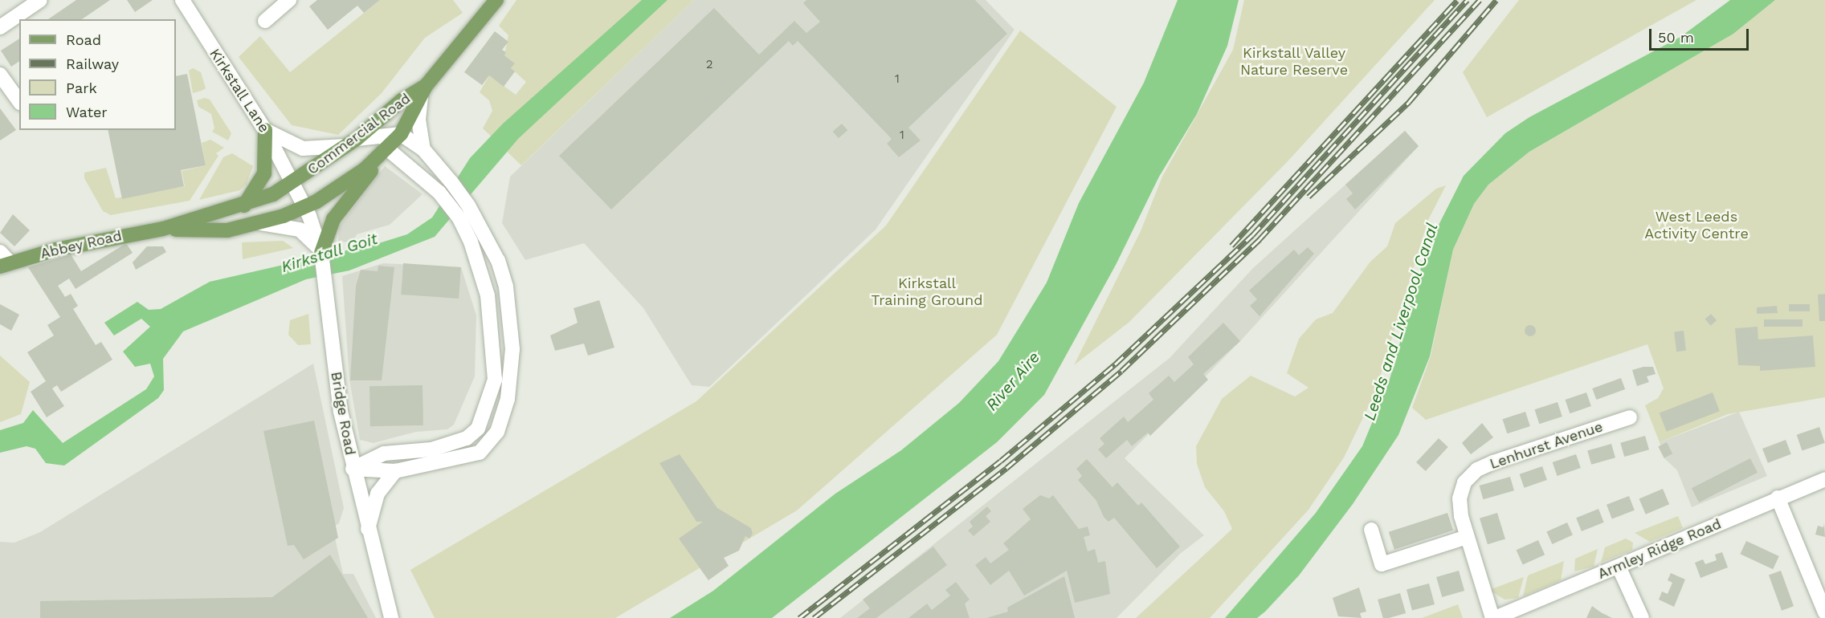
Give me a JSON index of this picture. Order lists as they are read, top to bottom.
{
  "streets": {
    "main road": ["Commercial Road", "Abbey Road"],
    "street": [
      "Kirkstall Lane",
      "Bridge Road",
      "Lenhurst Avenue",
      "Armley Ridge Road"
    ]
  },
  "crossings": [
    ["Kirkstall Lane", "Commercial Road"],
    ["Kirkstall Lane", "Abbey Road"],
    ["Kirkstall Lane", "Bridge Road"],
    ["Commercial Road", "Abbey Road"],
    ["Commercial Road", "Bridge Road"],
    ["Abbey Road", "Bridge Road"],
    ["Lenhurst Avenue", "Armley Ridge Road"]
  ],
  "water": ["Kirkstall Goit", "Leeds and Liverpool Canal", "River Aire"],
  "parks": ["Kirkstall Valley Nature Reserve", "West Leeds Activity Centre", "Kirkstall Training Ground"],
  "house_numbers": ["2", "1", "1"],
  "legend": [
    "Road",
    "Railway",
    "Park",
    "Water"
  ],
  "scale_bar": "50 m"
}
